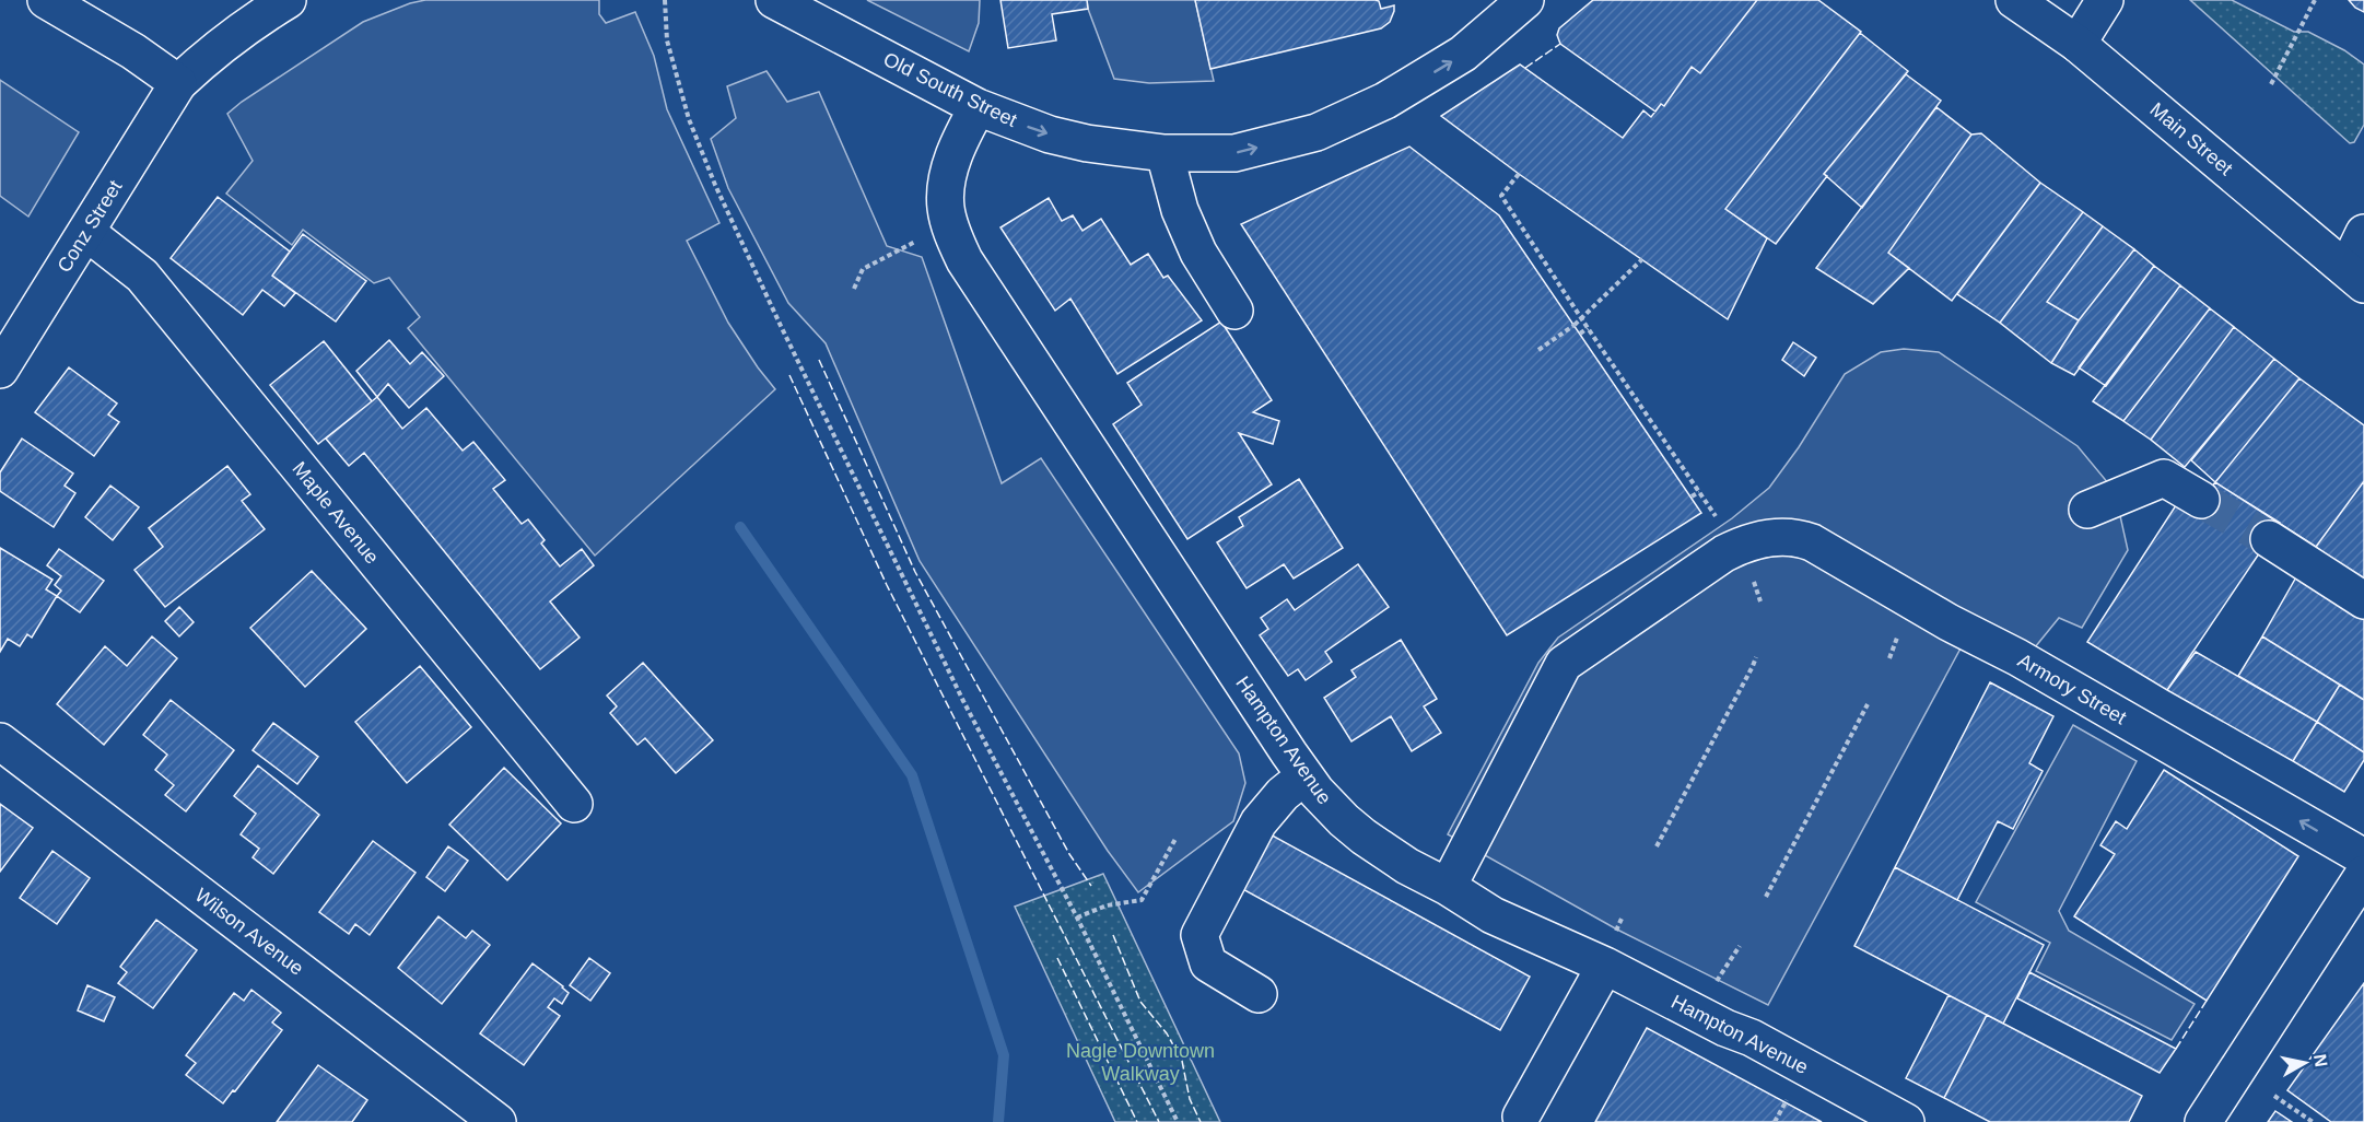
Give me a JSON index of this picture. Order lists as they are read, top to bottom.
{
  "streets": {
    "main road": [
      "Old South Street",
      "Main Street",
      "Conz Street",
      "Maple Avenue",
      "Armory Street",
      "Hampton Avenue",
      "Wilson Avenue"
    ]
  },
  "crossings": [
    ["Old South Street", "Hampton Avenue"],
    ["Conz Street", "Maple Avenue"],
    ["Armory Street", "Hampton Avenue"]
  ],
  "one_way": ["Old South Street"],
  "parks": ["Nagle Downtown Walkway"],
  "north": "right"
}
